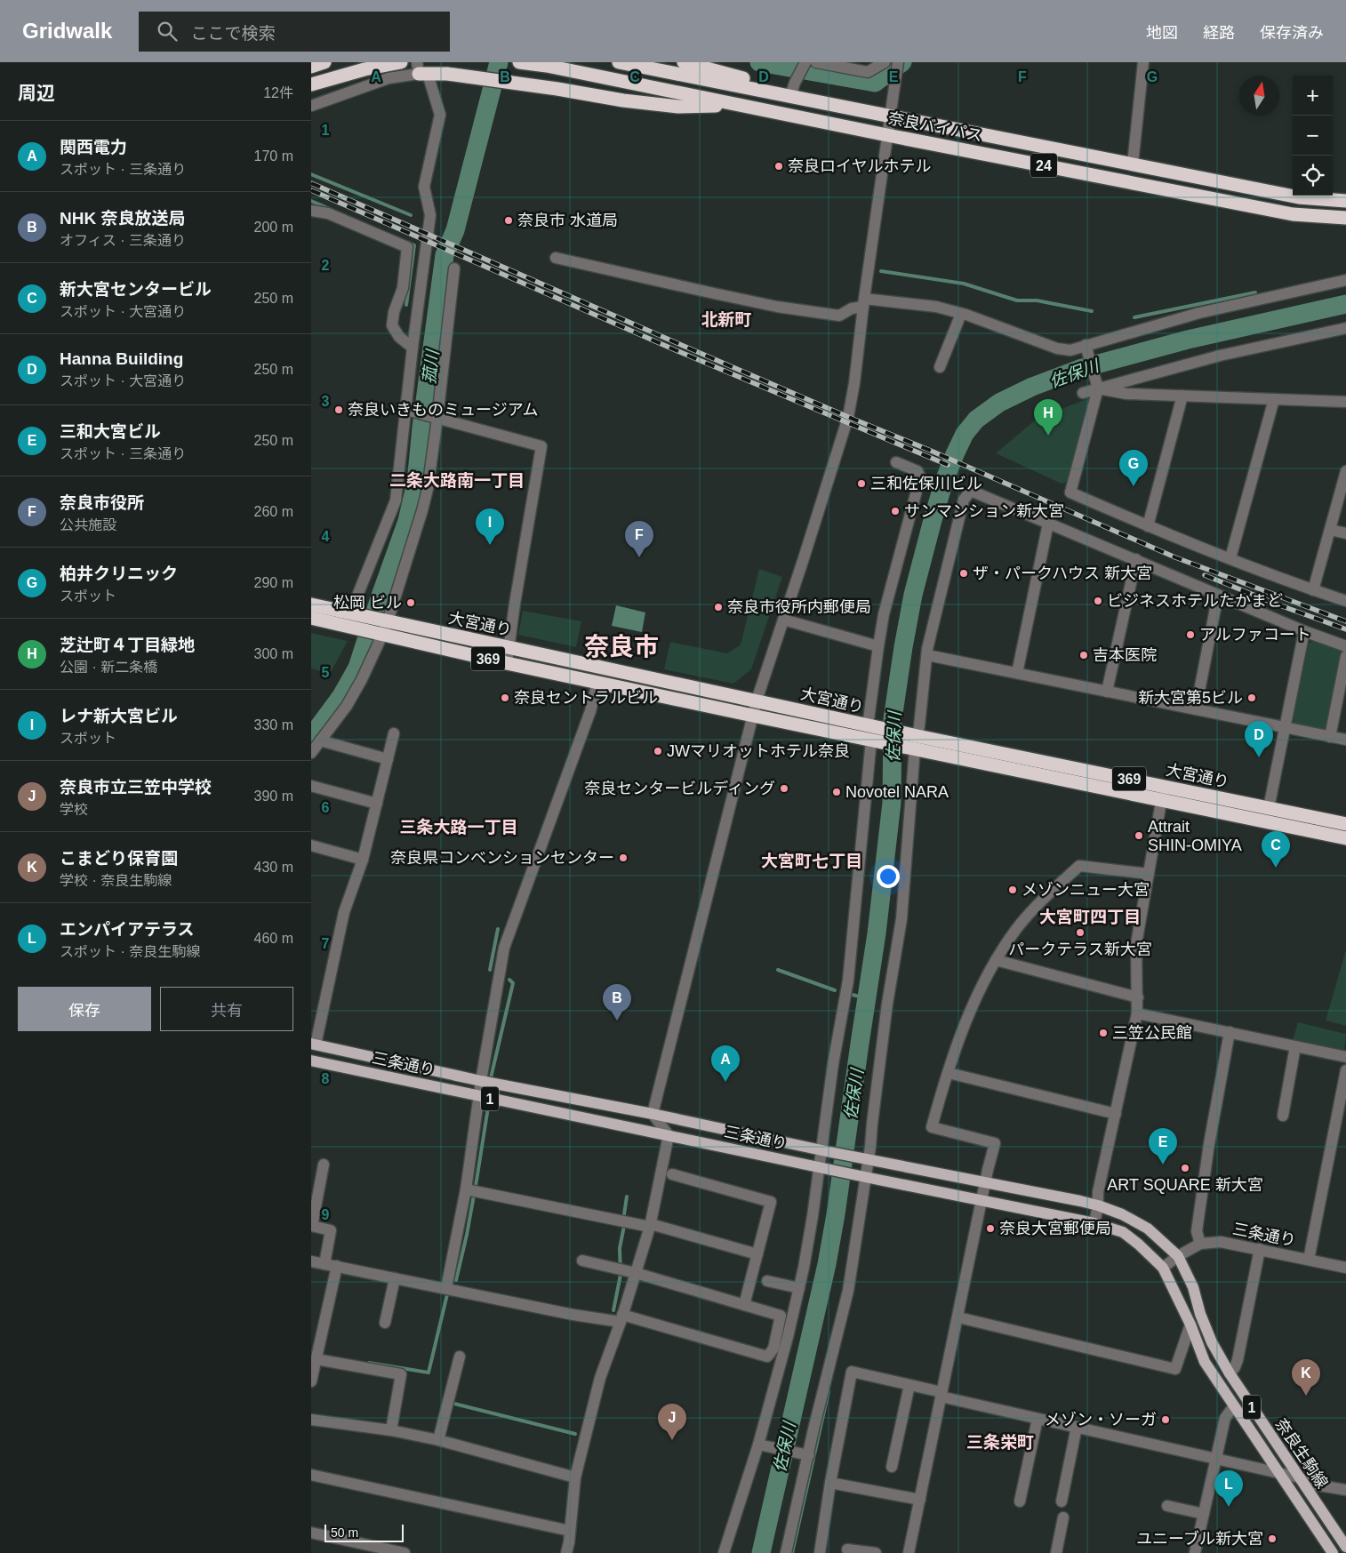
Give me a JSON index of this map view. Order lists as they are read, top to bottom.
{
  "streets": {
    "highway": [
      "奈良バイパス",
      "24",
      "大宮通り",
      "369"
    ],
    "main road": ["三条通り", "1", "奈良生駒線"]
  },
  "crossings": [
    ["三条通り", "奈良生駒線"]
  ],
  "districts": [
    "北新町",
    "二条大路南一丁目",
    "奈良市",
    "三条大路一丁目",
    "大宮町七丁目",
    "大宮町四丁目",
    "三条栄町"
  ],
  "water": ["菰川", "佐保川"],
  "places": [
    "奈良ロイヤルホテル",
    "奈良市 水道局",
    "奈良いきものミュージアム",
    "三和佐保川ビル",
    "サンマンション新大宮",
    "ザ・パークハウス 新大宮",
    "ビジネスホテルたかまど",
    "松岡 ビル",
    "奈良市役所内郵便局",
    "アルファコート",
    "吉本医院",
    "奈良セントラルビル",
    "新大宮第5ビル",
    "JWマリオットホテル奈良",
    "奈良センタービルディング",
    "Novotel NARA",
    "Attrait SHIN-OMIYA",
    "奈良県コンベンションセンター",
    "メゾンニュー大宮",
    "パークテラス新大宮",
    "三笠公民館",
    "ART SQUARE 新大宮",
    "奈良大宮郵便局",
    "メゾン・ソーガ",
    "ユニーブル新大宮"
  ],
  "scale_bar": "50 m",
  "north": "top",
  "page": {
    "header": "Gridwalk",
    "search": "ここで検索",
    "nav": ["地図", "経路", "保存済み"],
    "heading": ["周辺", "12件"],
    "map_buttons": ["+", "−"],
    "list": [
      {
        "mark": "A",
        "name": "関西電力",
        "note": "スポット · 三条通り",
        "value": "170 m"
      },
      {
        "mark": "B",
        "name": "NHK 奈良放送局",
        "note": "オフィス · 三条通り",
        "value": "200 m"
      },
      {
        "mark": "C",
        "name": "新大宮センタービル",
        "note": "スポット · 大宮通り",
        "value": "250 m"
      },
      {
        "mark": "D",
        "name": "Hanna Building",
        "note": "スポット · 大宮通り",
        "value": "250 m"
      },
      {
        "mark": "E",
        "name": "三和大宮ビル",
        "note": "スポット · 三条通り",
        "value": "250 m"
      },
      {
        "mark": "F",
        "name": "奈良市役所",
        "note": "公共施設",
        "value": "260 m"
      },
      {
        "mark": "G",
        "name": "柏井クリニック",
        "note": "スポット",
        "value": "290 m"
      },
      {
        "mark": "H",
        "name": "芝辻町４丁目緑地",
        "note": "公園 · 新二条橋",
        "value": "300 m"
      },
      {
        "mark": "I",
        "name": "レナ新大宮ビル",
        "note": "スポット",
        "value": "330 m"
      },
      {
        "mark": "J",
        "name": "奈良市立三笠中学校",
        "note": "学校",
        "value": "390 m"
      },
      {
        "mark": "K",
        "name": "こまどり保育園",
        "note": "学校 · 奈良生駒線",
        "value": "430 m"
      },
      {
        "mark": "L",
        "name": "エンパイアテラス",
        "note": "スポット · 奈良生駒線",
        "value": "460 m"
      }
    ],
    "pins": [
      "H",
      "G",
      "I",
      "F",
      "D",
      "C",
      "B",
      "A",
      "E",
      "K",
      "J",
      "L"
    ],
    "buttons": ["保存", "共有"],
    "scale": "50 m"
  },
  "grid": {
    "columns": [
      "A",
      "B",
      "C",
      "D",
      "E",
      "F",
      "G"
    ],
    "rows": [
      "1",
      "2",
      "3",
      "4",
      "5",
      "6",
      "7",
      "8",
      "9"
    ]
  }
}
